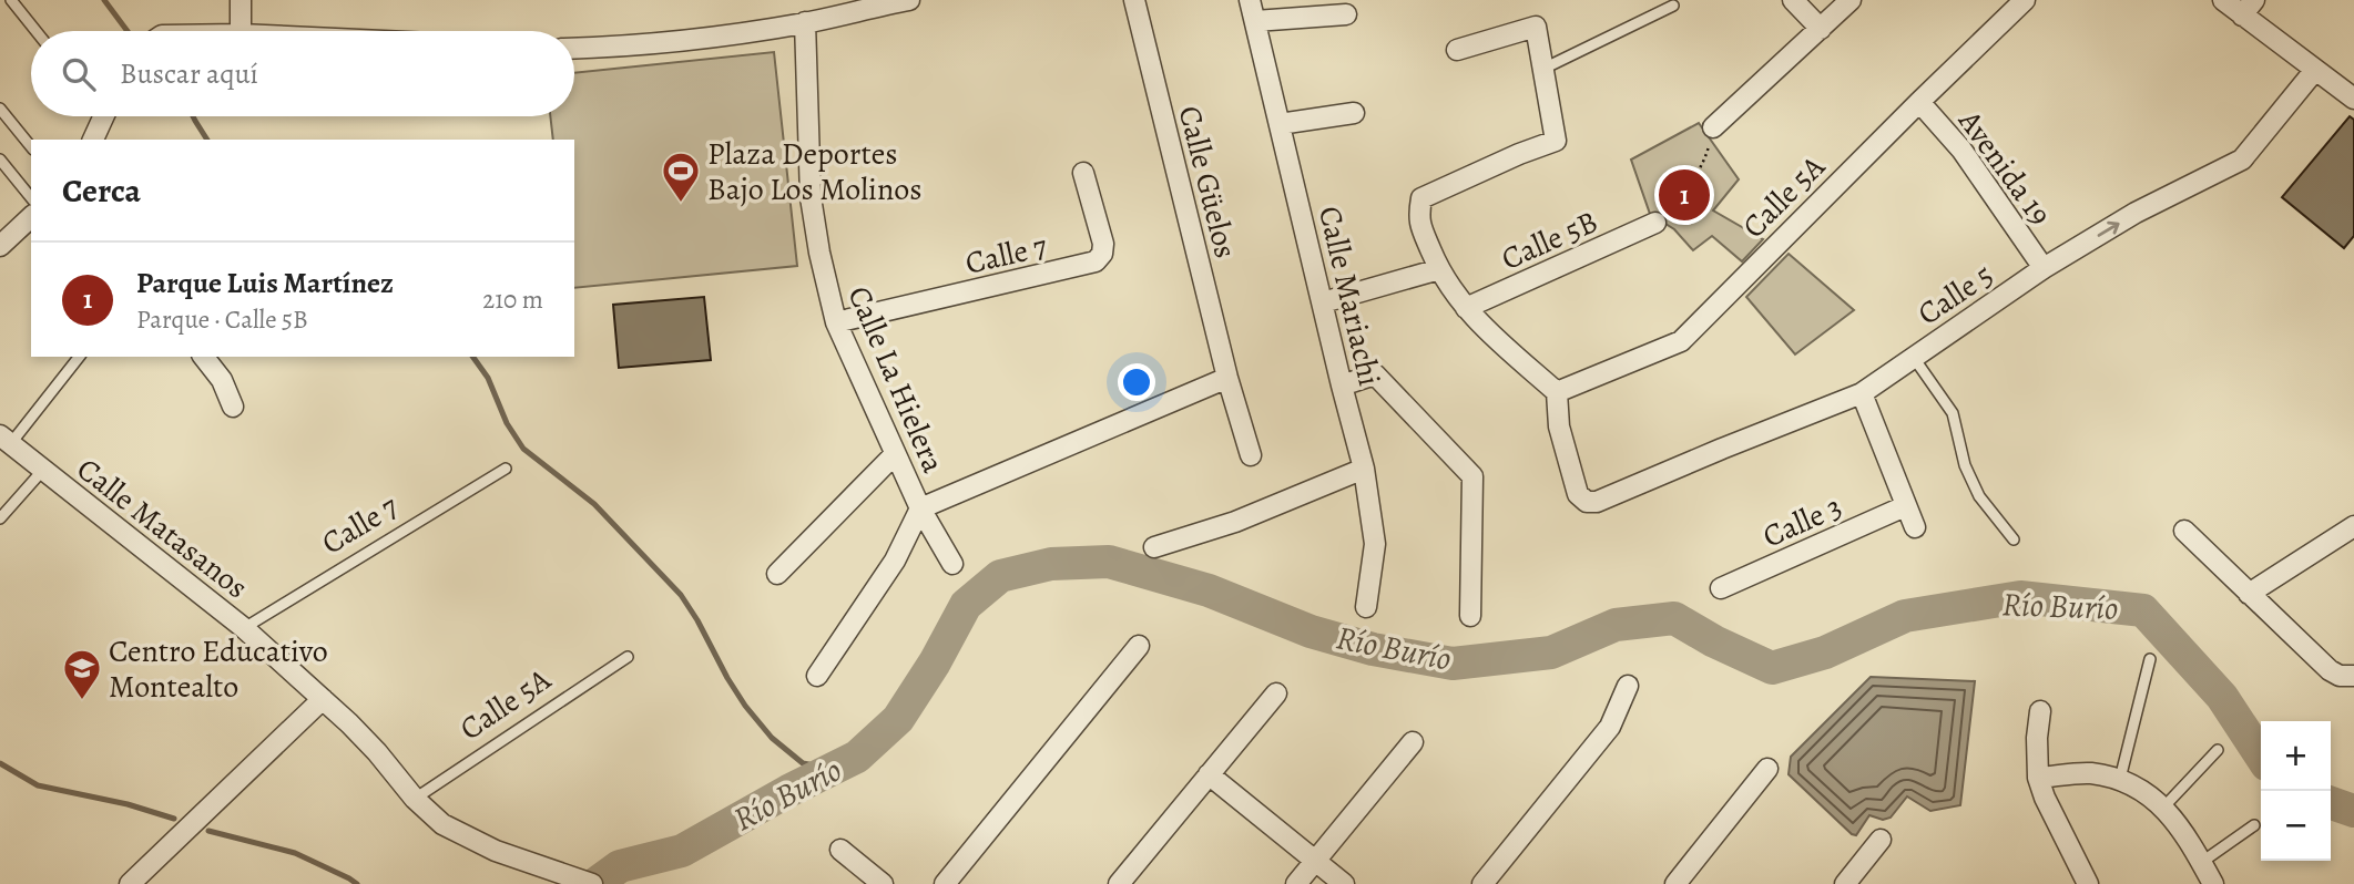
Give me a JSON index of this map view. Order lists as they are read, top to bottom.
{
  "streets": {
    "street": [
      "Avenida 19",
      "Calle Güelos",
      "Calle 5A",
      "Calle 5B",
      "Calle 7",
      "Calle 5",
      "Calle Mariachi",
      "Calle La Hielera",
      "Calle 3",
      "Calle Matasanos"
    ]
  },
  "crossings": [
    ["Avenida 19", "Calle 5A"],
    ["Avenida 19", "Calle 5"],
    ["Calle 5A", "Calle 5"],
    ["Calle 5A", "Calle Matasanos"],
    ["Calle 7", "Calle La Hielera"],
    ["Calle 7", "Calle Matasanos"]
  ],
  "water": ["Río Burío"],
  "places": {
    "sports": ["Plaza Deportes Bajo Los Molinos"],
    "school or university": ["Centro Educativo Montealto"]
  },
  "page": {
    "search": "Buscar aquí",
    "heading": "Cerca",
    "pins": "1",
    "list": [
      {
        "mark": "1",
        "name": "Parque Luis Martínez",
        "note": "Parque · Calle 5B",
        "value": "210 m"
      }
    ],
    "map_buttons": ["+", "−"]
  }
}
